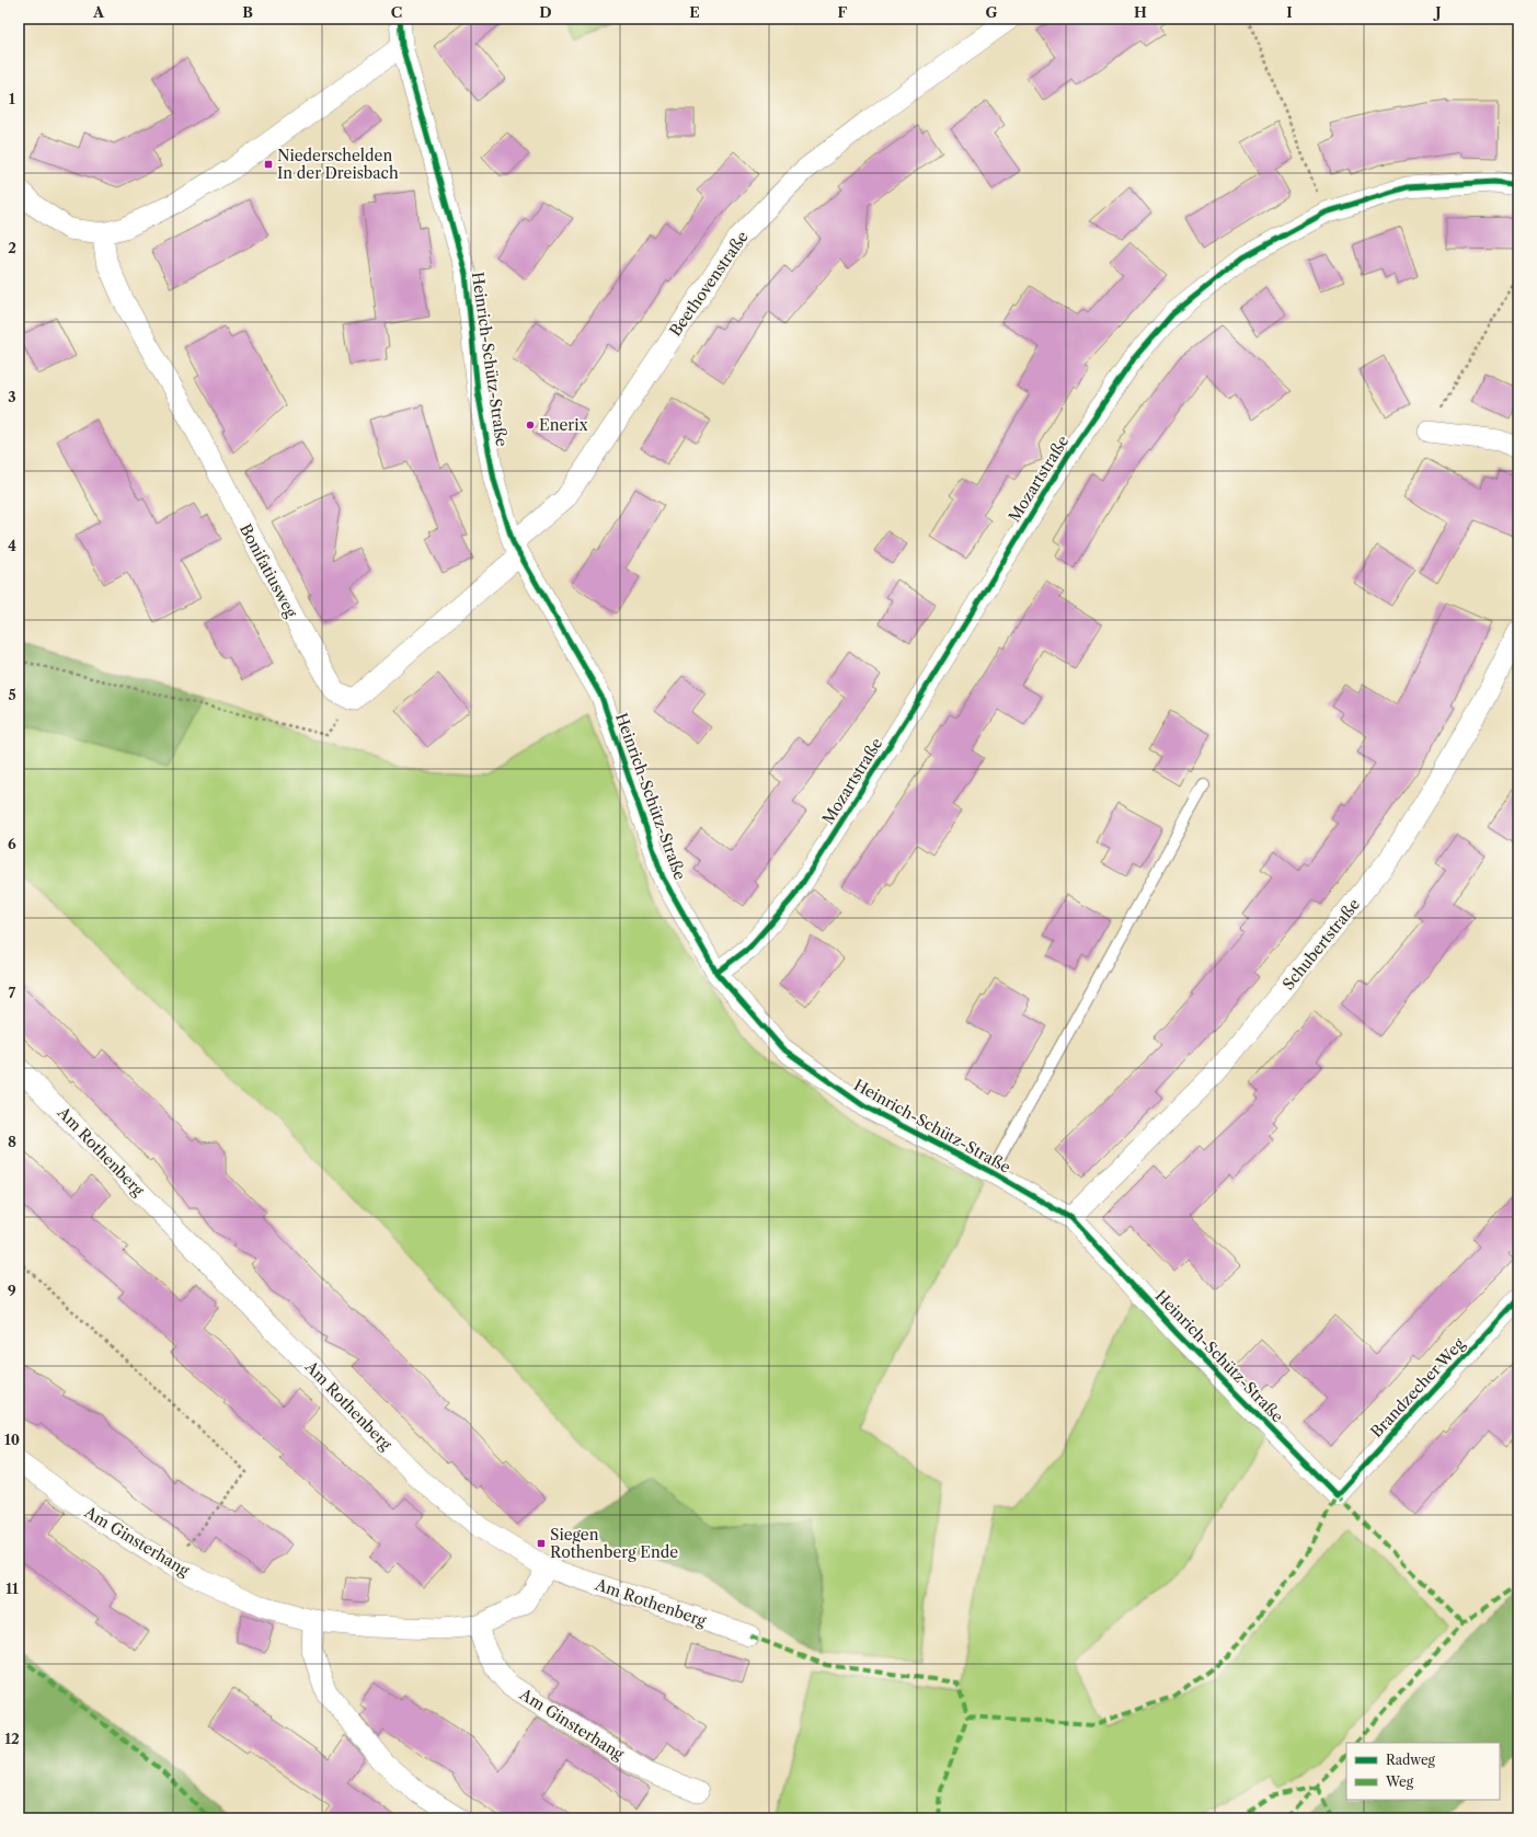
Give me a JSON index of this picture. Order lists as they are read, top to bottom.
{
  "streets": {
    "street": [
      "Beethovenstraße",
      "Heinrich-Schütz-Straße",
      "Mozartstraße",
      "Bonifatiusweg",
      "Schubertstraße",
      "Am Rothenberg",
      "Brandzecher Weg",
      "Am Ginsterhang"
    ]
  },
  "crossings": [
    ["Beethovenstraße", "Heinrich-Schütz-Straße"],
    ["Beethovenstraße", "Bonifatiusweg"],
    ["Heinrich-Schütz-Straße", "Mozartstraße"],
    ["Heinrich-Schütz-Straße", "Bonifatiusweg"],
    ["Heinrich-Schütz-Straße", "Schubertstraße"],
    ["Heinrich-Schütz-Straße", "Brandzecher Weg"],
    ["Am Rothenberg", "Am Ginsterhang"]
  ],
  "places": {
    "transit": ["Niederschelden In der Dreisbach", "Siegen Rothenberg Ende"],
    "other": ["Enerix"]
  },
  "legend": ["Radweg", "Weg"],
  "grid": {
    "columns": [
      "A",
      "B",
      "C",
      "D",
      "E",
      "F",
      "G",
      "H",
      "I",
      "J"
    ],
    "rows": [
      "1",
      "2",
      "3",
      "4",
      "5",
      "6",
      "7",
      "8",
      "9",
      "10",
      "11",
      "12"
    ]
  }
}
